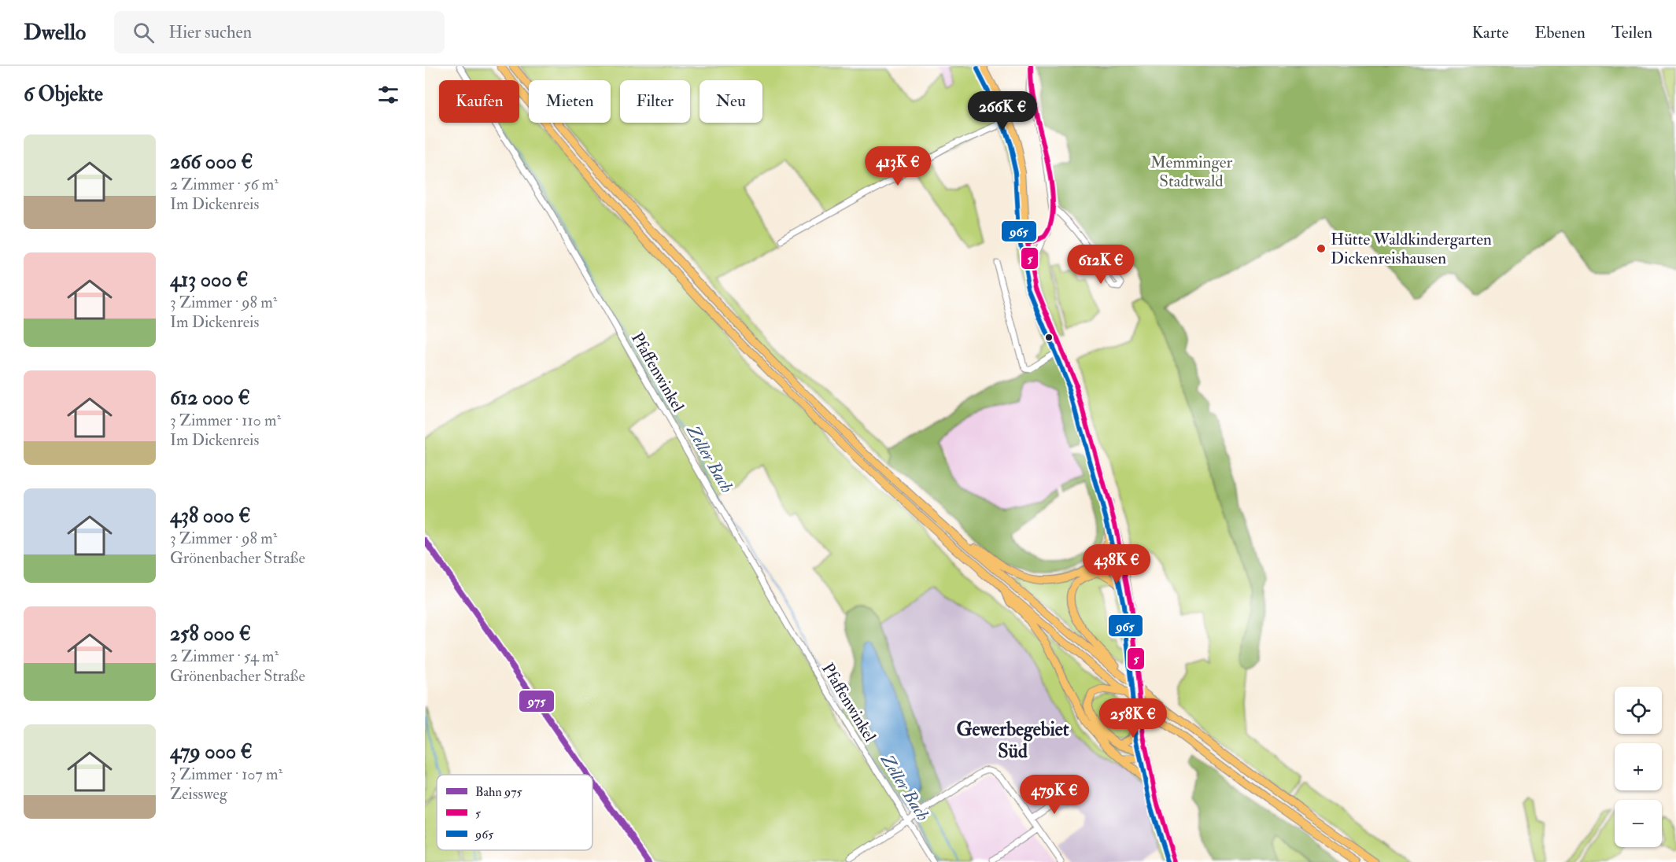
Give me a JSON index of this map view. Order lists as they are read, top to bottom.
{
  "streets": {
    "street": ["Pfaffenwinkel"]
  },
  "districts": ["Gewerbegebiet Süd"],
  "water": ["Zeller Bach"],
  "parks": ["Memminger Stadtwald"],
  "places": ["Hütte Waldkindergarten Dickenreishausen"],
  "lines": ["transit line 5", "transit line 965", "rail line 975"],
  "legend": ["Bahn 975", "5", "965"],
  "page": {
    "header": "Dwello",
    "search": "Hier suchen",
    "nav": ["Karte", "Ebenen", "Teilen"],
    "heading": "6 Objekte",
    "chip": [
      "Kaufen",
      "Mieten",
      "Filter",
      "Neu"
    ],
    "price": [
      "266K €",
      "413K €",
      "612K €",
      "438K €",
      "258K €",
      "479K €"
    ],
    "list": [
      {
        "name": "266 000 €",
        "note": "2 Zimmer · 56 m² · Im Dickenreis"
      },
      {
        "name": "413 000 €",
        "note": "3 Zimmer · 98 m² · Im Dickenreis"
      },
      {
        "name": "612 000 €",
        "note": "3 Zimmer · 110 m² · Im Dickenreis"
      },
      {
        "name": "438 000 €",
        "note": "3 Zimmer · 98 m² · Grönenbacher Straße"
      },
      {
        "name": "258 000 €",
        "note": "2 Zimmer · 54 m² · Grönenbacher Straße"
      },
      {
        "name": "479 000 €",
        "note": "3 Zimmer · 107 m² · Zeissweg"
      }
    ],
    "map_buttons": ["+", "−"]
  }
}
